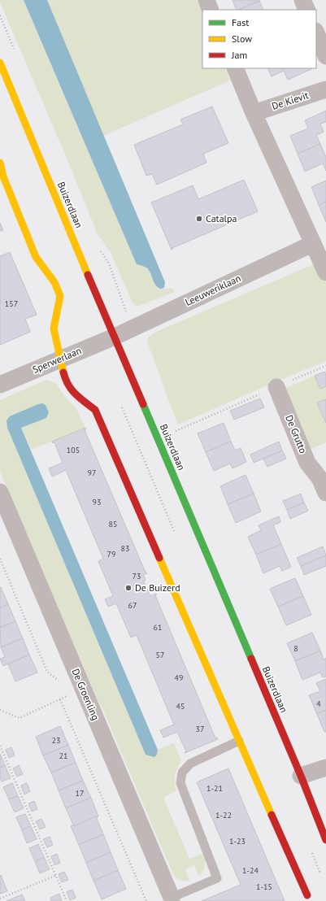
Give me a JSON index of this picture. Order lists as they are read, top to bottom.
{
  "streets": {
    "street": [
      "De Kievit",
      "Buizerdlaan",
      "Leeuweriklaan",
      "Sperwerlaan",
      "De Grutto",
      "De Groenling"
    ]
  },
  "crossings": [
    ["Buizerdlaan", "Leeuweriklaan"],
    ["Buizerdlaan", "Sperwerlaan"],
    ["Leeuweriklaan", "Sperwerlaan"]
  ],
  "places": ["Catalpa", "De Buizerd"],
  "house_numbers": [
    "157",
    "105",
    "97",
    "93",
    "85",
    "83",
    "79",
    "73",
    "67",
    "61",
    "8",
    "57",
    "49",
    "4",
    "45",
    "37",
    "23",
    "21",
    "1-21",
    "17",
    "1-22",
    "1-23",
    "1-24",
    "1-15"
  ],
  "legend": ["Fast", "Slow", "Jam"]
}
